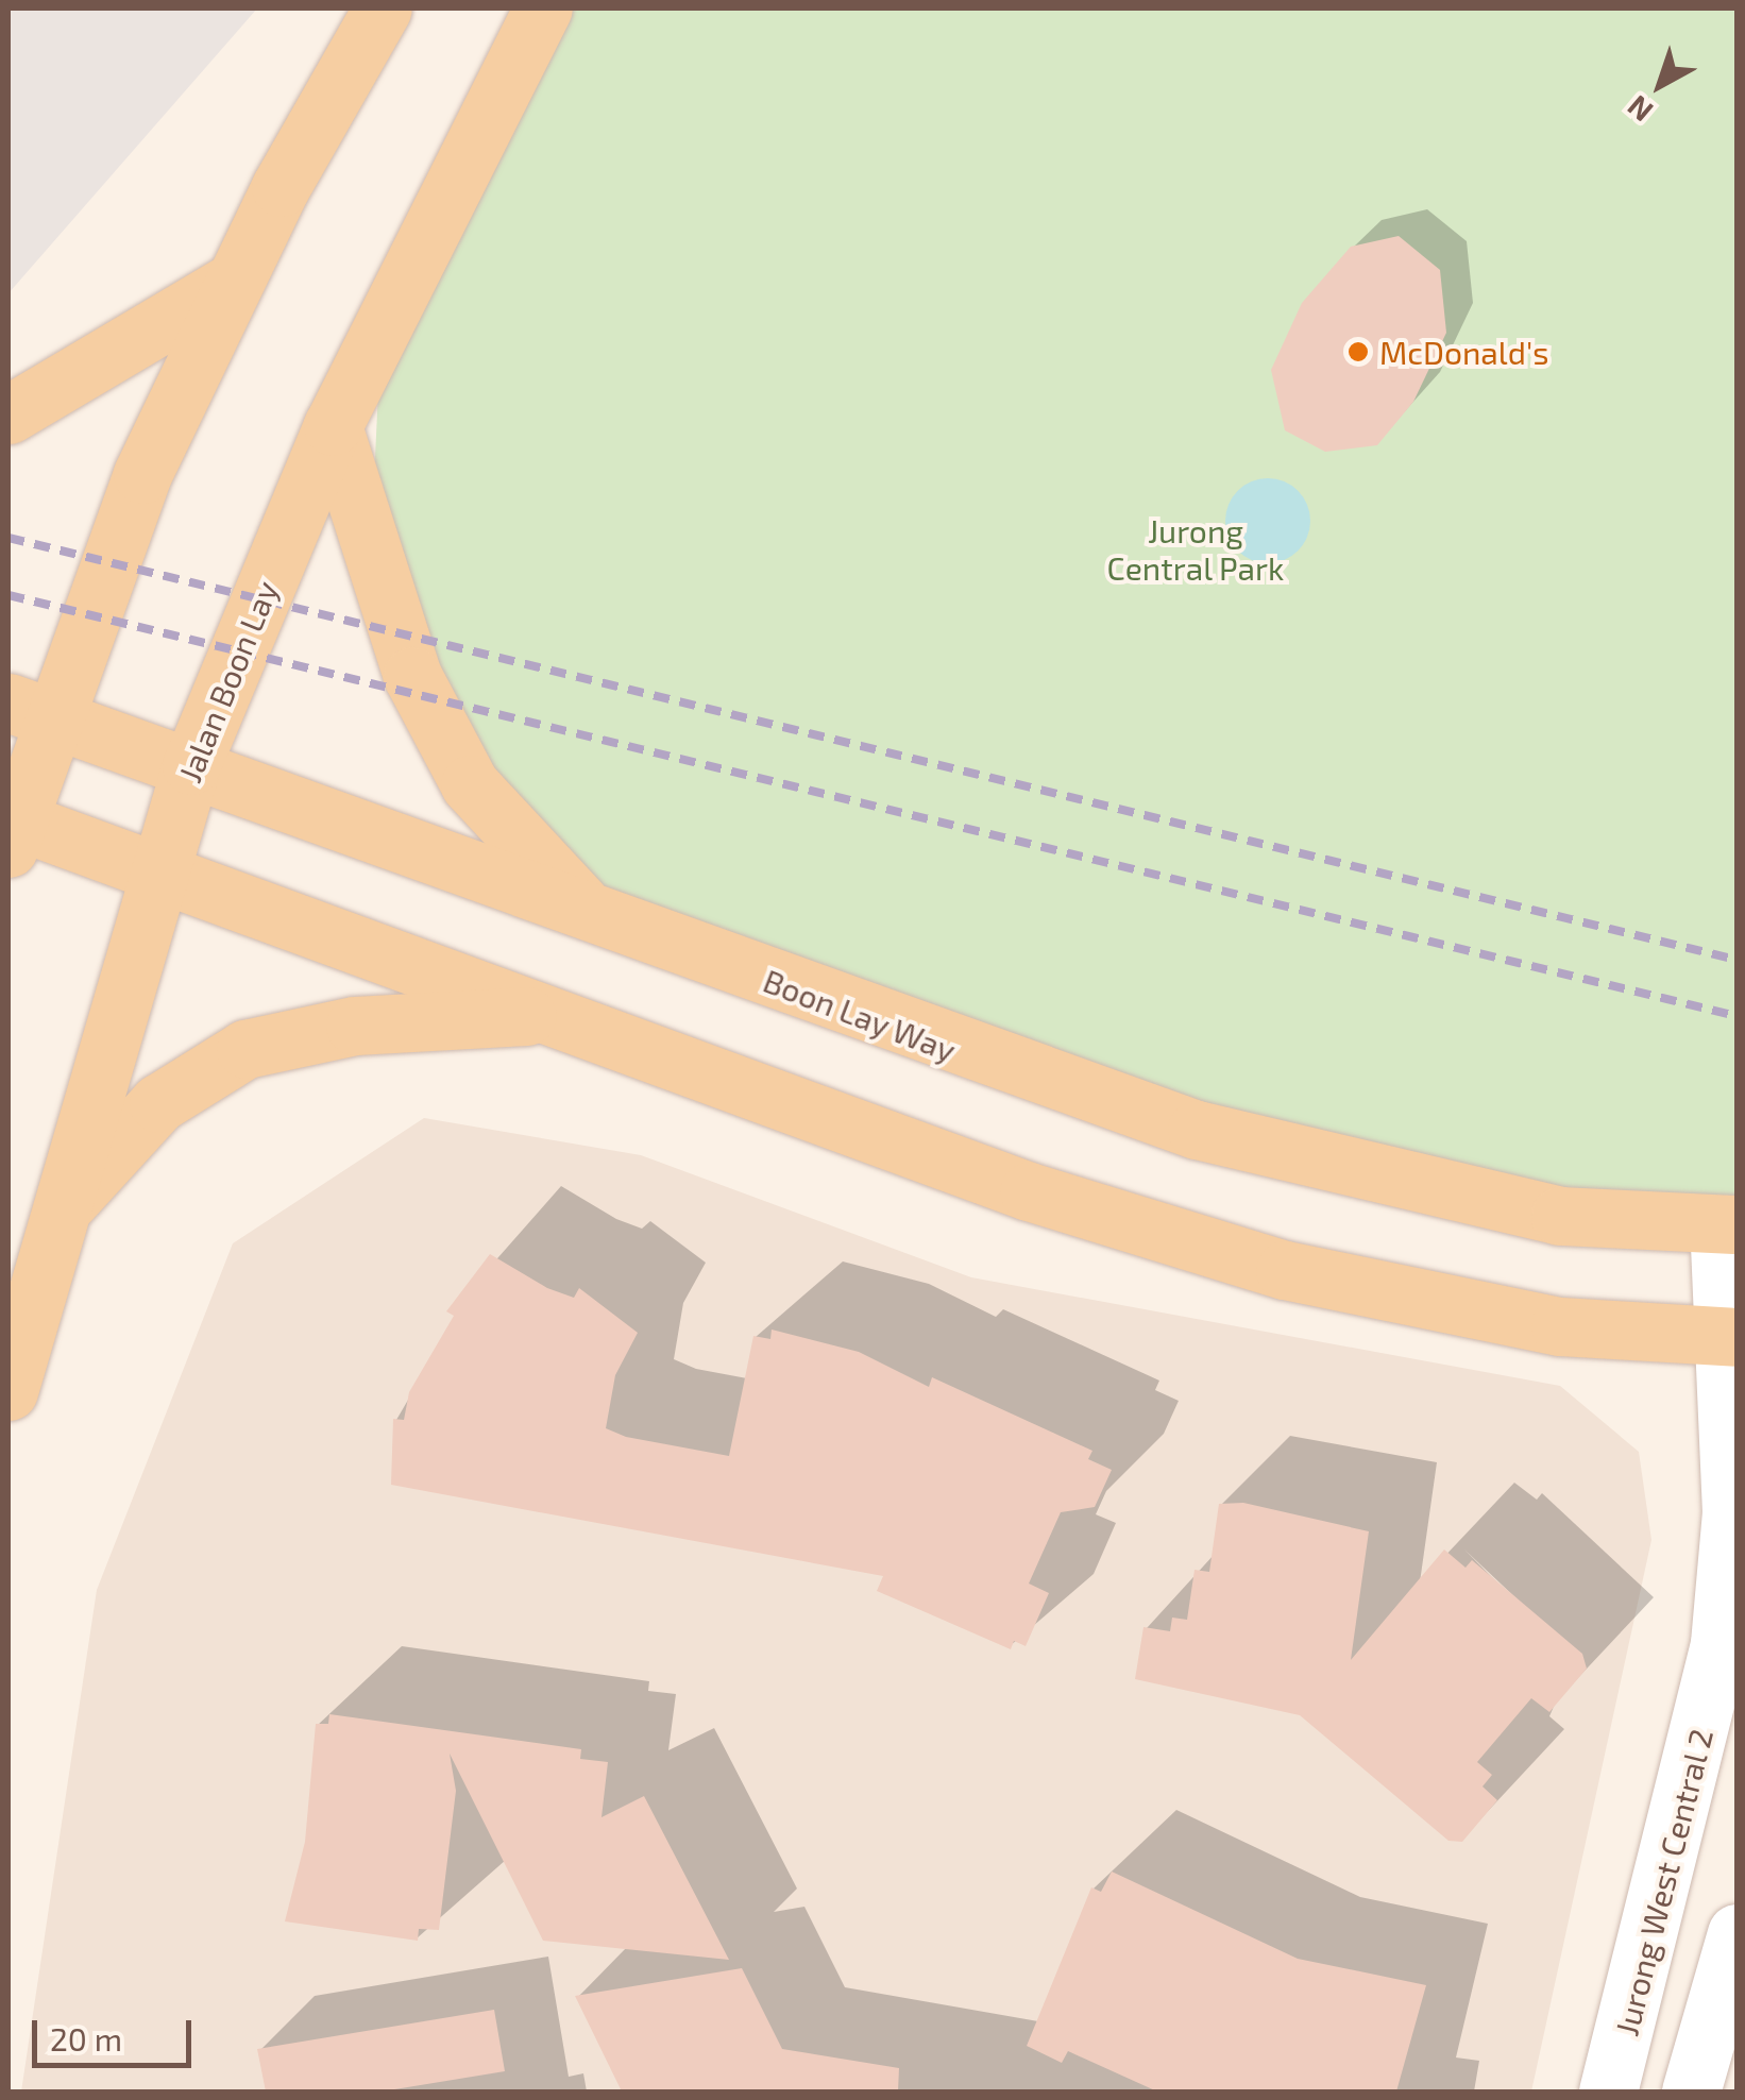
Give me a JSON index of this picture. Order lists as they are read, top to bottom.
{
  "streets": {
    "main road": ["Jalan Boon Lay", "Boon Lay Way"],
    "street": ["Jurong West Central 2"]
  },
  "crossings": [
    ["Jalan Boon Lay", "Boon Lay Way"],
    ["Boon Lay Way", "Jurong West Central 2"]
  ],
  "parks": ["Jurong Central Park"],
  "places": ["McDonald's"],
  "scale_bar": "20 m",
  "north": "bottom left"
}
